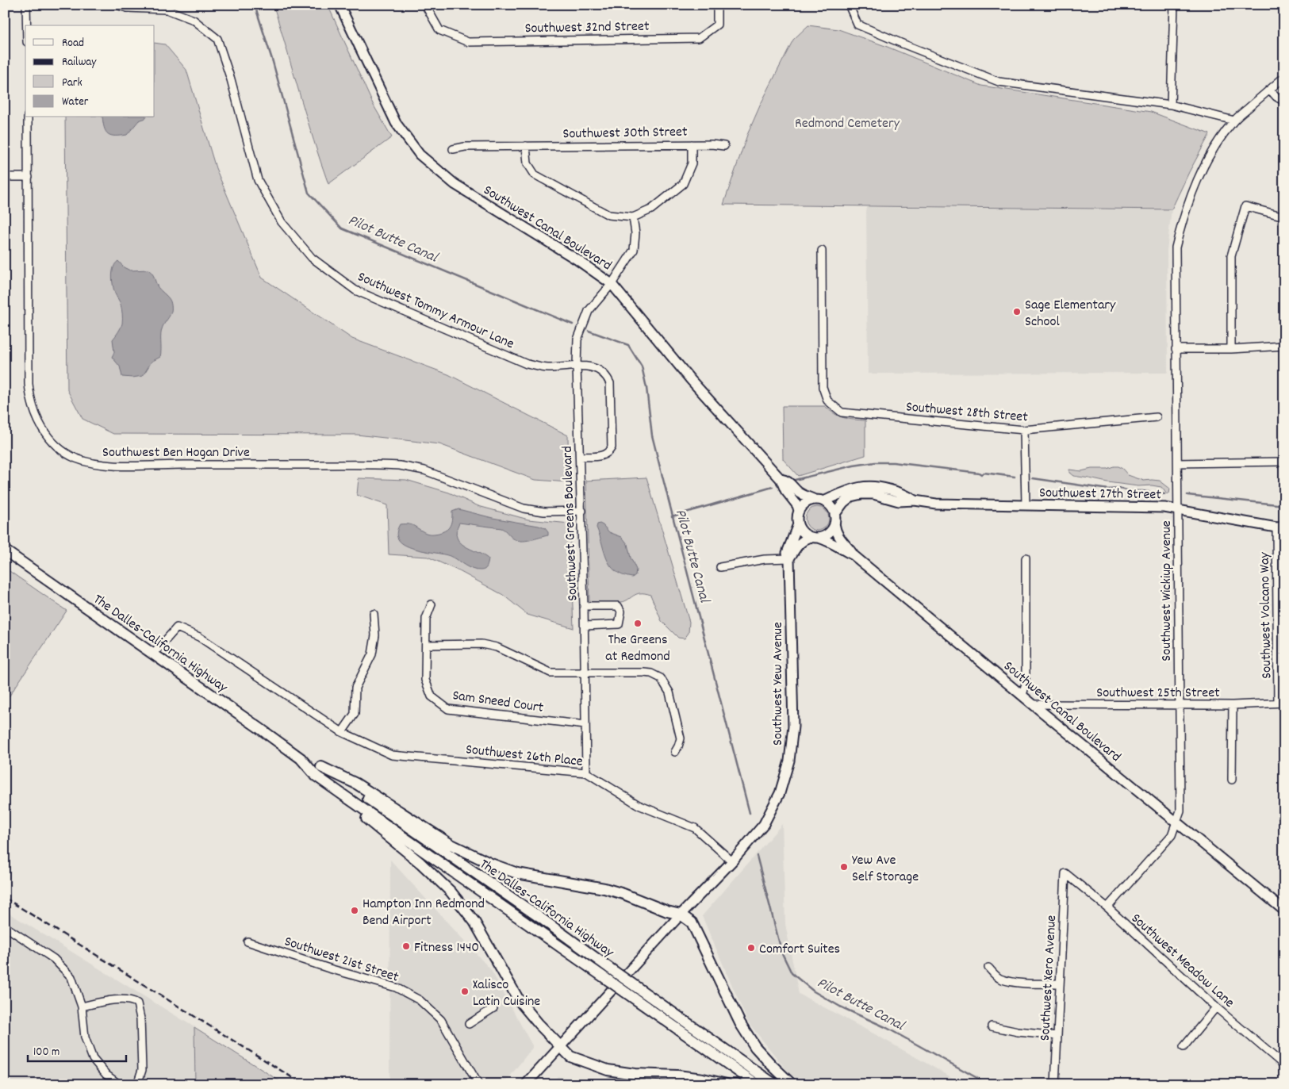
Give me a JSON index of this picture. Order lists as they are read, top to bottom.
{
  "streets": {
    "highway": ["The Dalles-California Highway"],
    "main road": ["Southwest Canal Boulevard", "Southwest 27th Street", "Southwest Yew Avenue"],
    "street": [
      "Southwest 32nd Street",
      "Southwest 30th Street",
      "Southwest Tommy Armour Lane",
      "Southwest 28th Street",
      "Southwest Ben Hogan Drive",
      "Southwest Greens Boulevard",
      "Southwest Wickiup Avenue",
      "Southwest Volcano Way",
      "Southwest 25th Street",
      "Sam Sneed Court",
      "Southwest 26th Place",
      "Southwest 21st Street",
      "Southwest Meadow Lane",
      "Southwest Xero Avenue"
    ]
  },
  "crossings": [
    ["Southwest Canal Boulevard", "Southwest 27th Street"],
    ["Southwest Canal Boulevard", "Southwest Greens Boulevard"],
    ["Southwest Canal Boulevard", "Southwest Wickiup Avenue"],
    ["Southwest Canal Boulevard", "Southwest Yew Avenue"],
    ["Southwest Canal Boulevard", "Southwest 25th Street"],
    ["Southwest Tommy Armour Lane", "Southwest Greens Boulevard"],
    ["Southwest Ben Hogan Drive", "Southwest Greens Boulevard"],
    ["Southwest 27th Street", "Southwest Wickiup Avenue"],
    ["Southwest 27th Street", "Southwest Volcano Way"],
    ["Southwest 27th Street", "Southwest Yew Avenue"],
    ["Southwest Greens Boulevard", "Sam Sneed Court"],
    ["Southwest Greens Boulevard", "Southwest 26th Place"],
    ["Southwest Wickiup Avenue", "Southwest 25th Street"],
    ["Southwest Wickiup Avenue", "Southwest Meadow Lane"],
    ["Southwest Volcano Way", "Southwest 25th Street"],
    ["The Dalles-California Highway", "Southwest 26th Place"],
    ["Southwest Yew Avenue", "Southwest 26th Place"],
    ["Southwest Meadow Lane", "Southwest Xero Avenue"]
  ],
  "water": ["Pilot Butte Canal"],
  "parks": ["Redmond Cemetery"],
  "places": [
    "Sage Elementary School",
    "The Greens at Redmond",
    "Yew Ave Self Storage",
    "Hampton Inn Redmond Bend Airport",
    "Fitness 1440",
    "Comfort Suites",
    "Xalisco Latin Cuisine"
  ],
  "legend": [
    "Road",
    "Railway",
    "Park",
    "Water"
  ],
  "scale_bar": "100 m"
}
